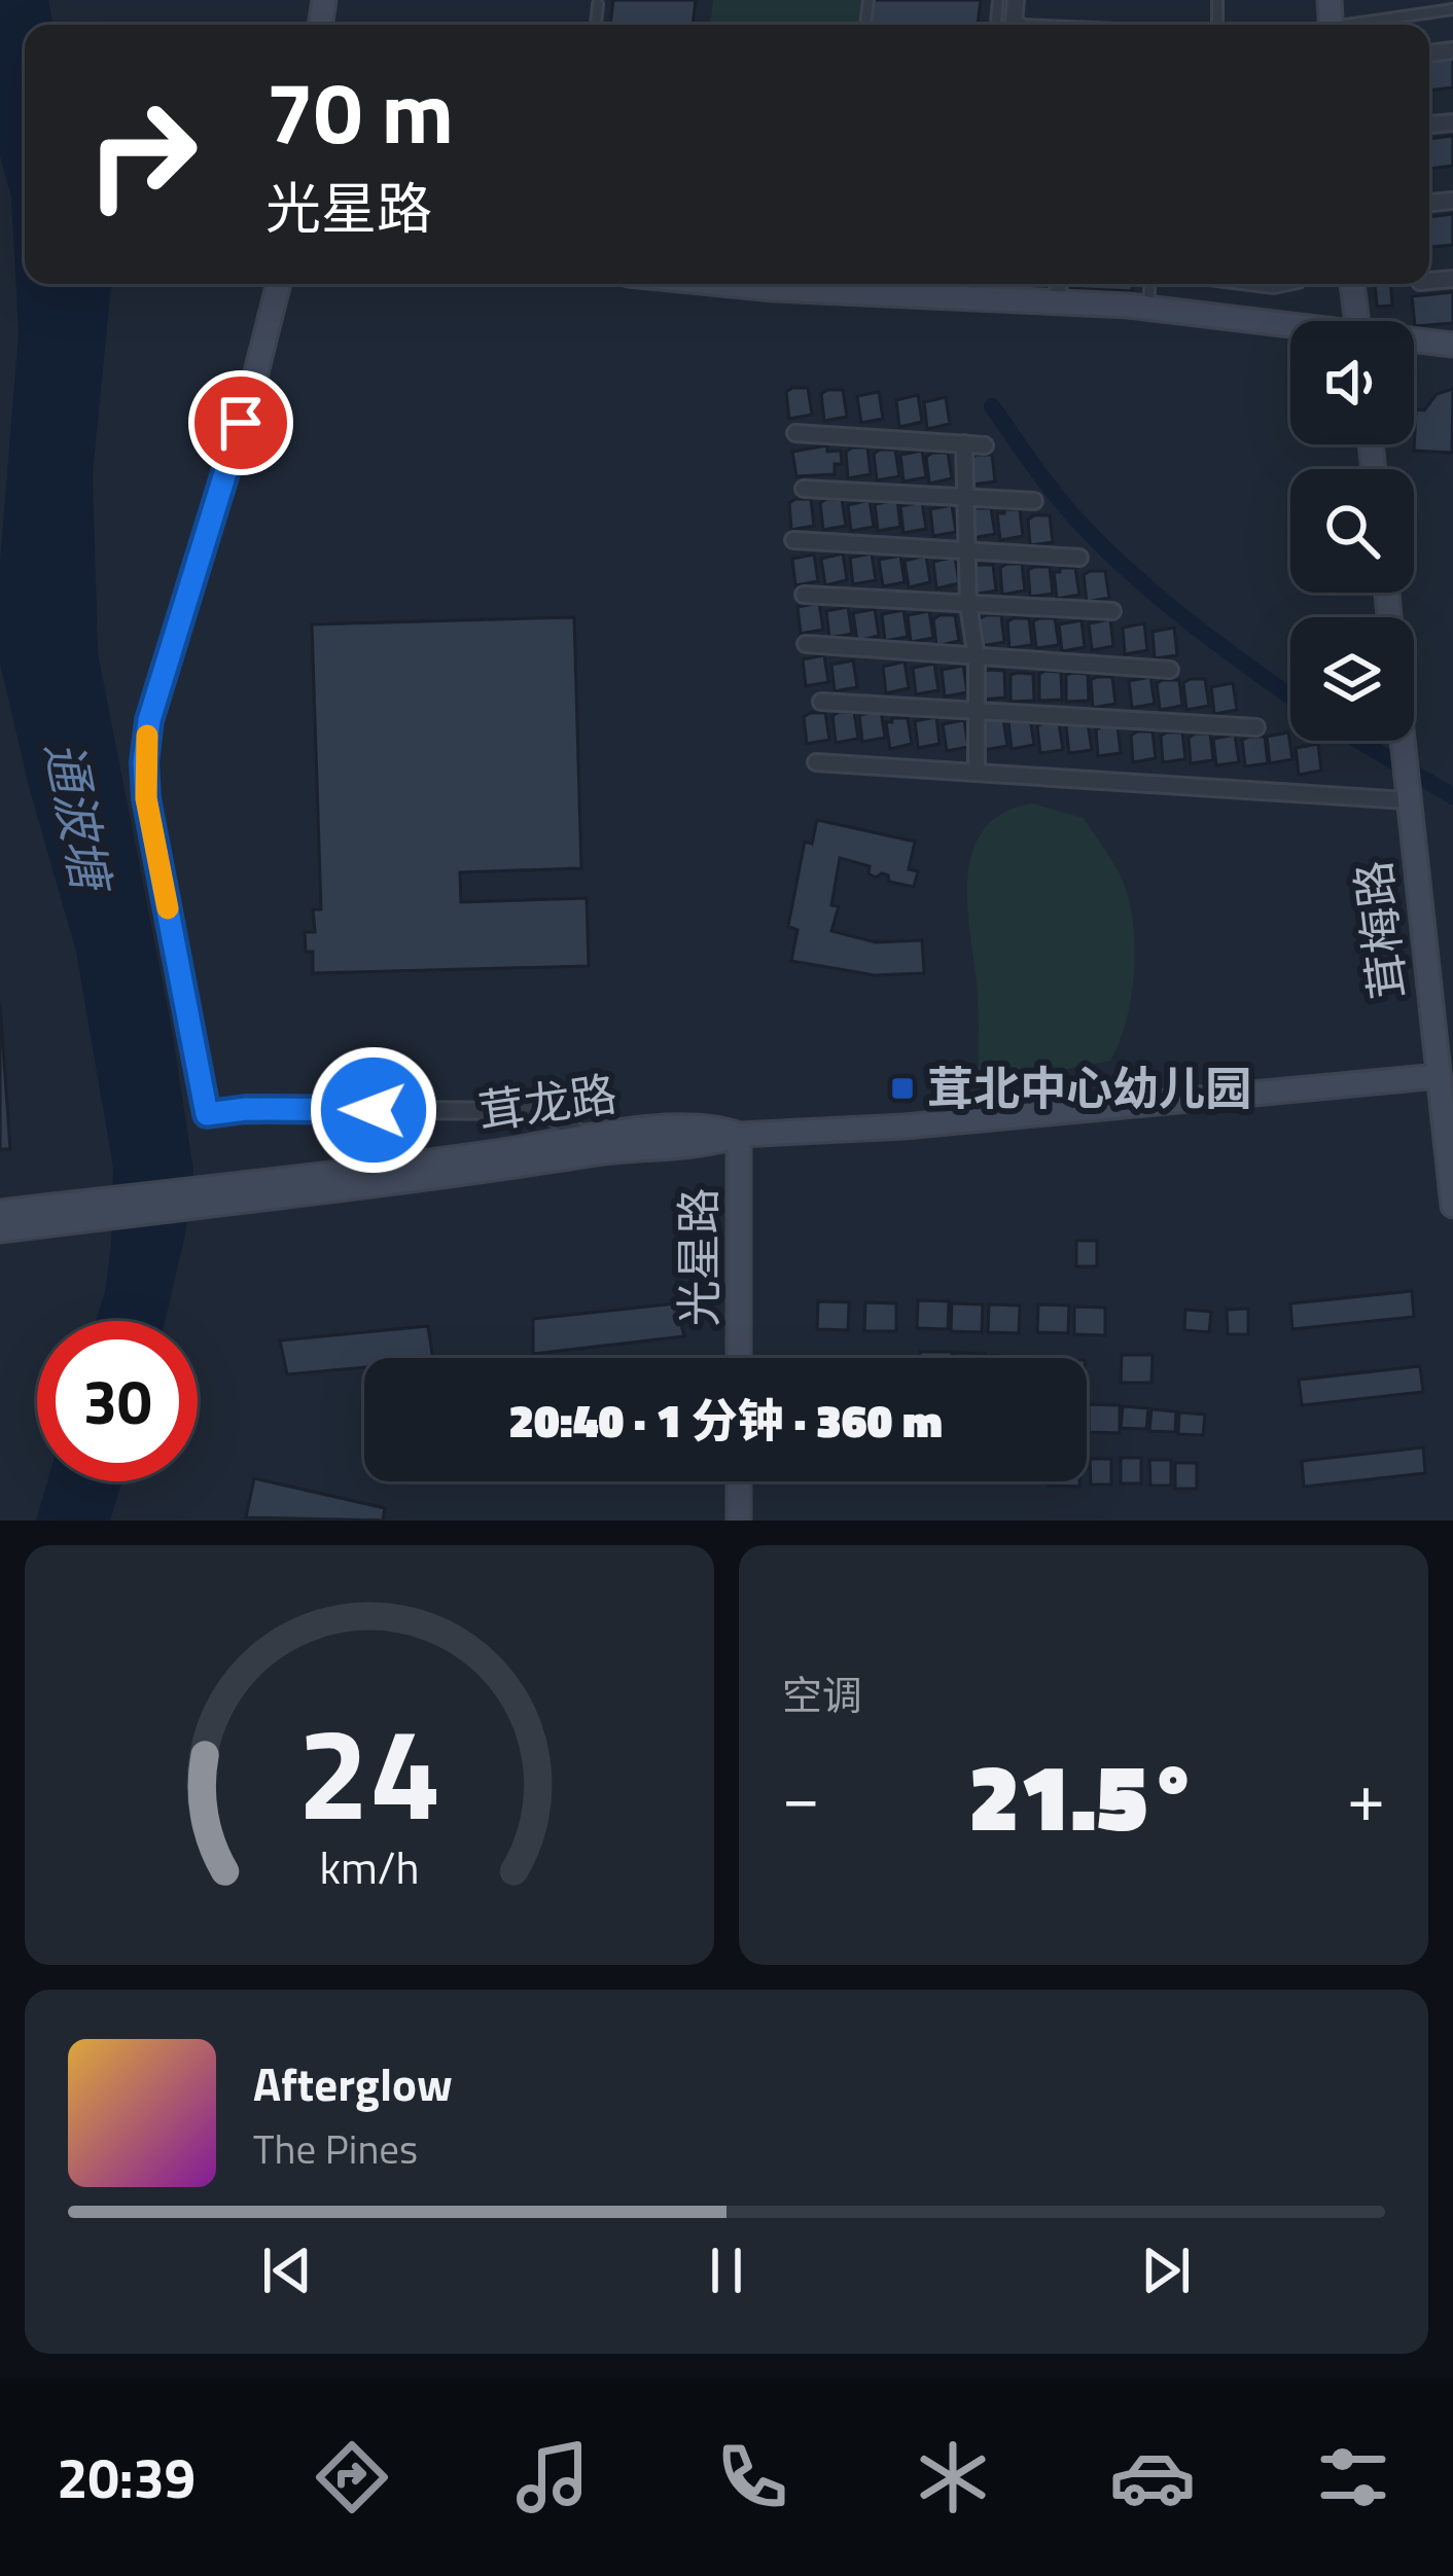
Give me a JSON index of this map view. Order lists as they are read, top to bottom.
{
  "streets": {
    "street": ["茸梅路", "茸龙路", "光星路"]
  },
  "crossings": [
    ["茸梅路", "茸龙路"],
    ["茸龙路", "光星路"]
  ],
  "water": ["通波塘"],
  "places": {
    "transit": ["茸北中心幼儿园"]
  },
  "page": {
    "turn": ["70 m", "光星路"],
    "limit": "30",
    "trip": "20:40 · 1 分钟 · 360 m",
    "tile": "空调",
    "heat": ["−", "21.5°", "+"],
    "song": ["Afterglow", "The Pines"],
    "tabs": "20:39",
    "gauge": ["24", "km/h"]
  }
}
